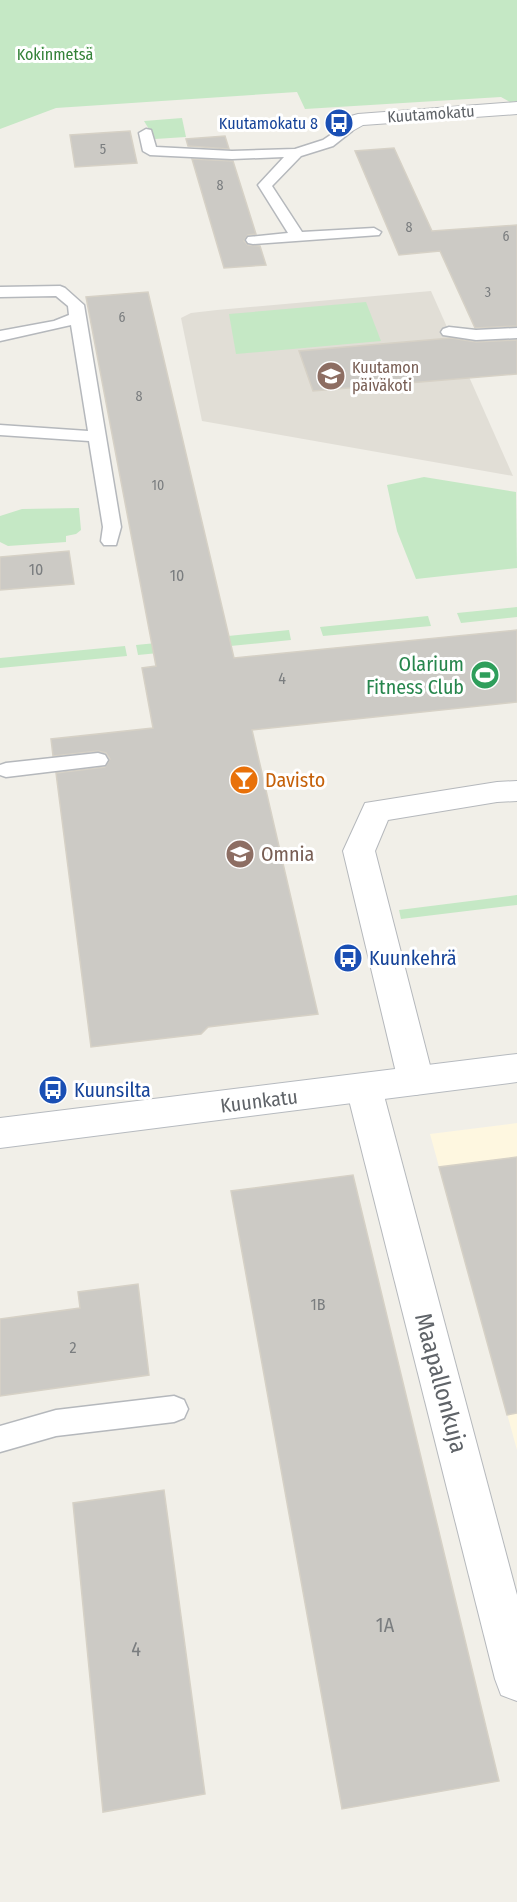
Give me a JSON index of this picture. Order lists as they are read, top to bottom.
{
  "streets": {
    "street": ["Kuutamokatu", "Kuunkatu", "Maapallonkuja"]
  },
  "crossings": [
    ["Kuunkatu", "Maapallonkuja"]
  ],
  "parks": ["Kokinmetsä"],
  "places": {
    "bus stop": ["Kuutamokatu 8", "Kuunkehrä", "Kuunsilta"],
    "school or university": ["Kuutamon päiväkoti", "Omnia"],
    "sports": ["Olarium Fitness Club"],
    "bar": ["Davisto"]
  },
  "house_numbers": [
    "5",
    "8",
    "8",
    "6",
    "3",
    "6",
    "8",
    "10",
    "10",
    "10",
    "4",
    "1B",
    "2",
    "1A",
    "4"
  ]
}
